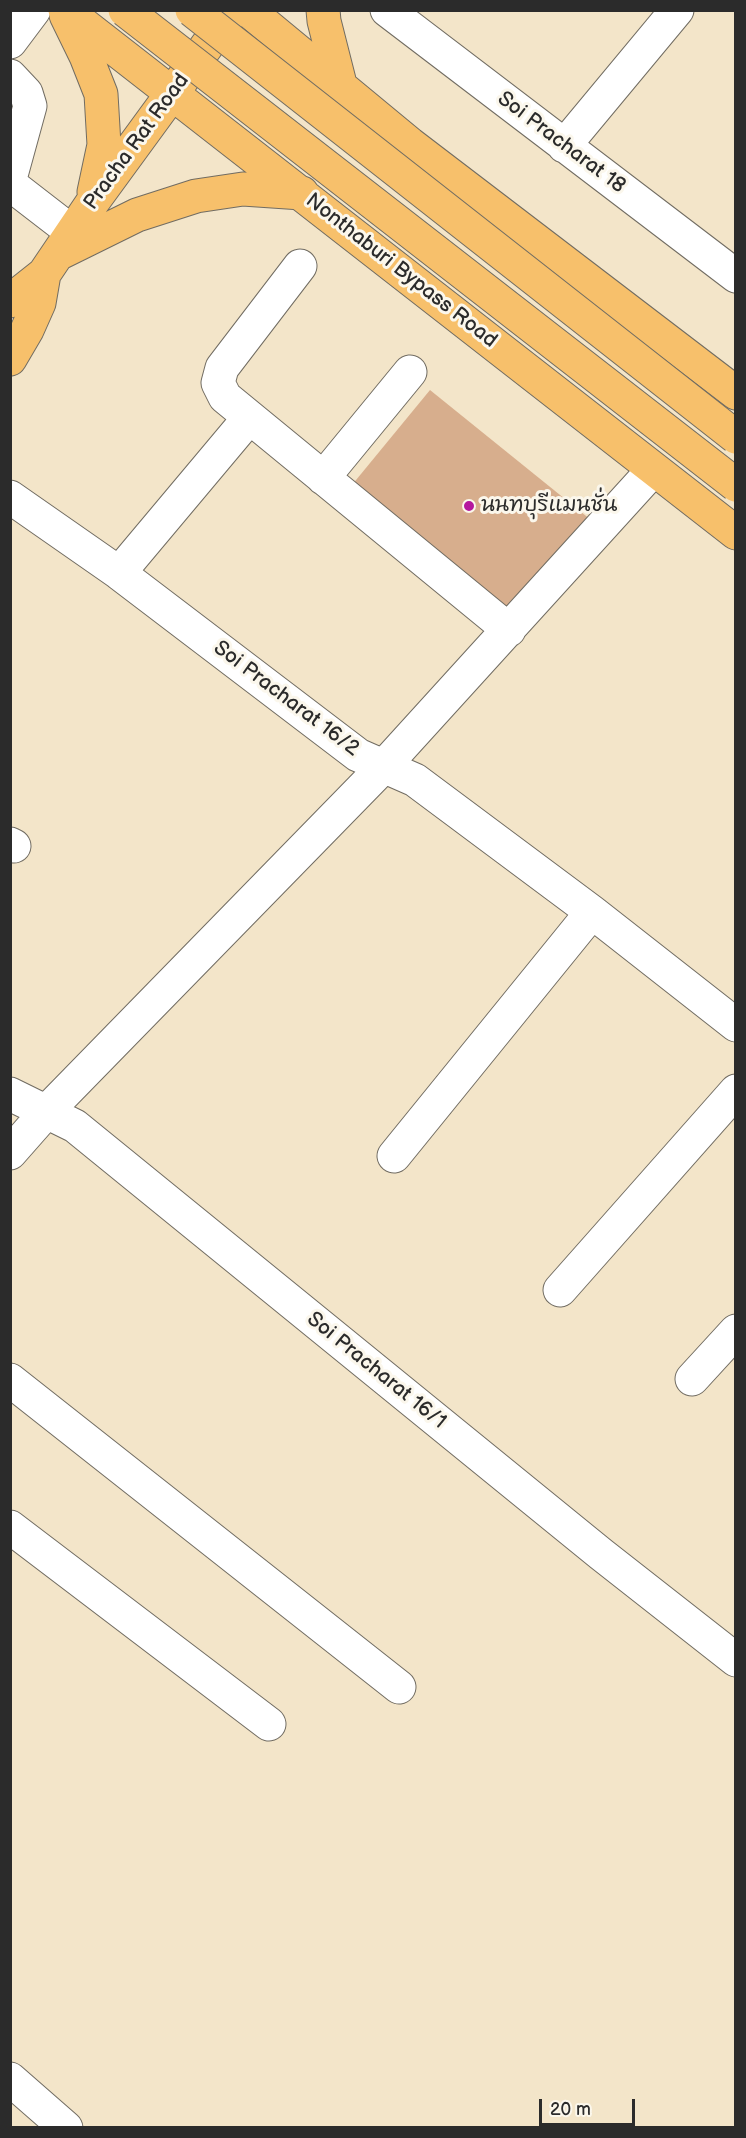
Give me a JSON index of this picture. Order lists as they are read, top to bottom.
{
  "streets": {
    "main road": ["Pracha Rat Road", "Nonthaburi Bypass Road"],
    "street": ["Soi Pracharat 18", "Soi Pracharat 16/2", "Soi Pracharat 16/1"]
  },
  "crossings": [
    ["Pracha Rat Road", "Nonthaburi Bypass Road"]
  ],
  "places": ["นนทบุรีแมนชั่น"],
  "scale_bar": "20 m"
}
